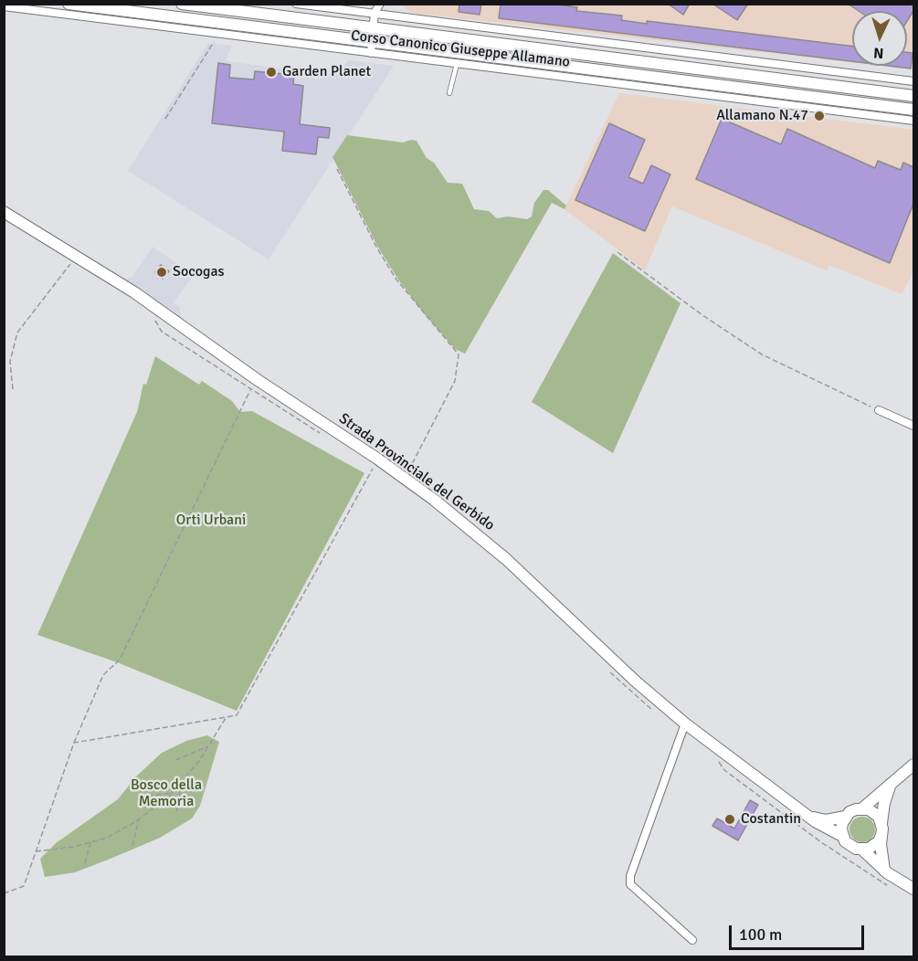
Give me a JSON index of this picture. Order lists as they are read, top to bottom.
{
  "streets": {
    "main road": ["Corso Canonico Giuseppe Allamano", "Strada Provinciale del Gerbido"]
  },
  "parks": ["Orti Urbani", "Bosco della Memoria"],
  "places": [
    "Garden Planet",
    "Allamano N.47",
    "Socogas",
    "Costantin"
  ],
  "scale_bar": "100 m",
  "north": "bottom"
}
